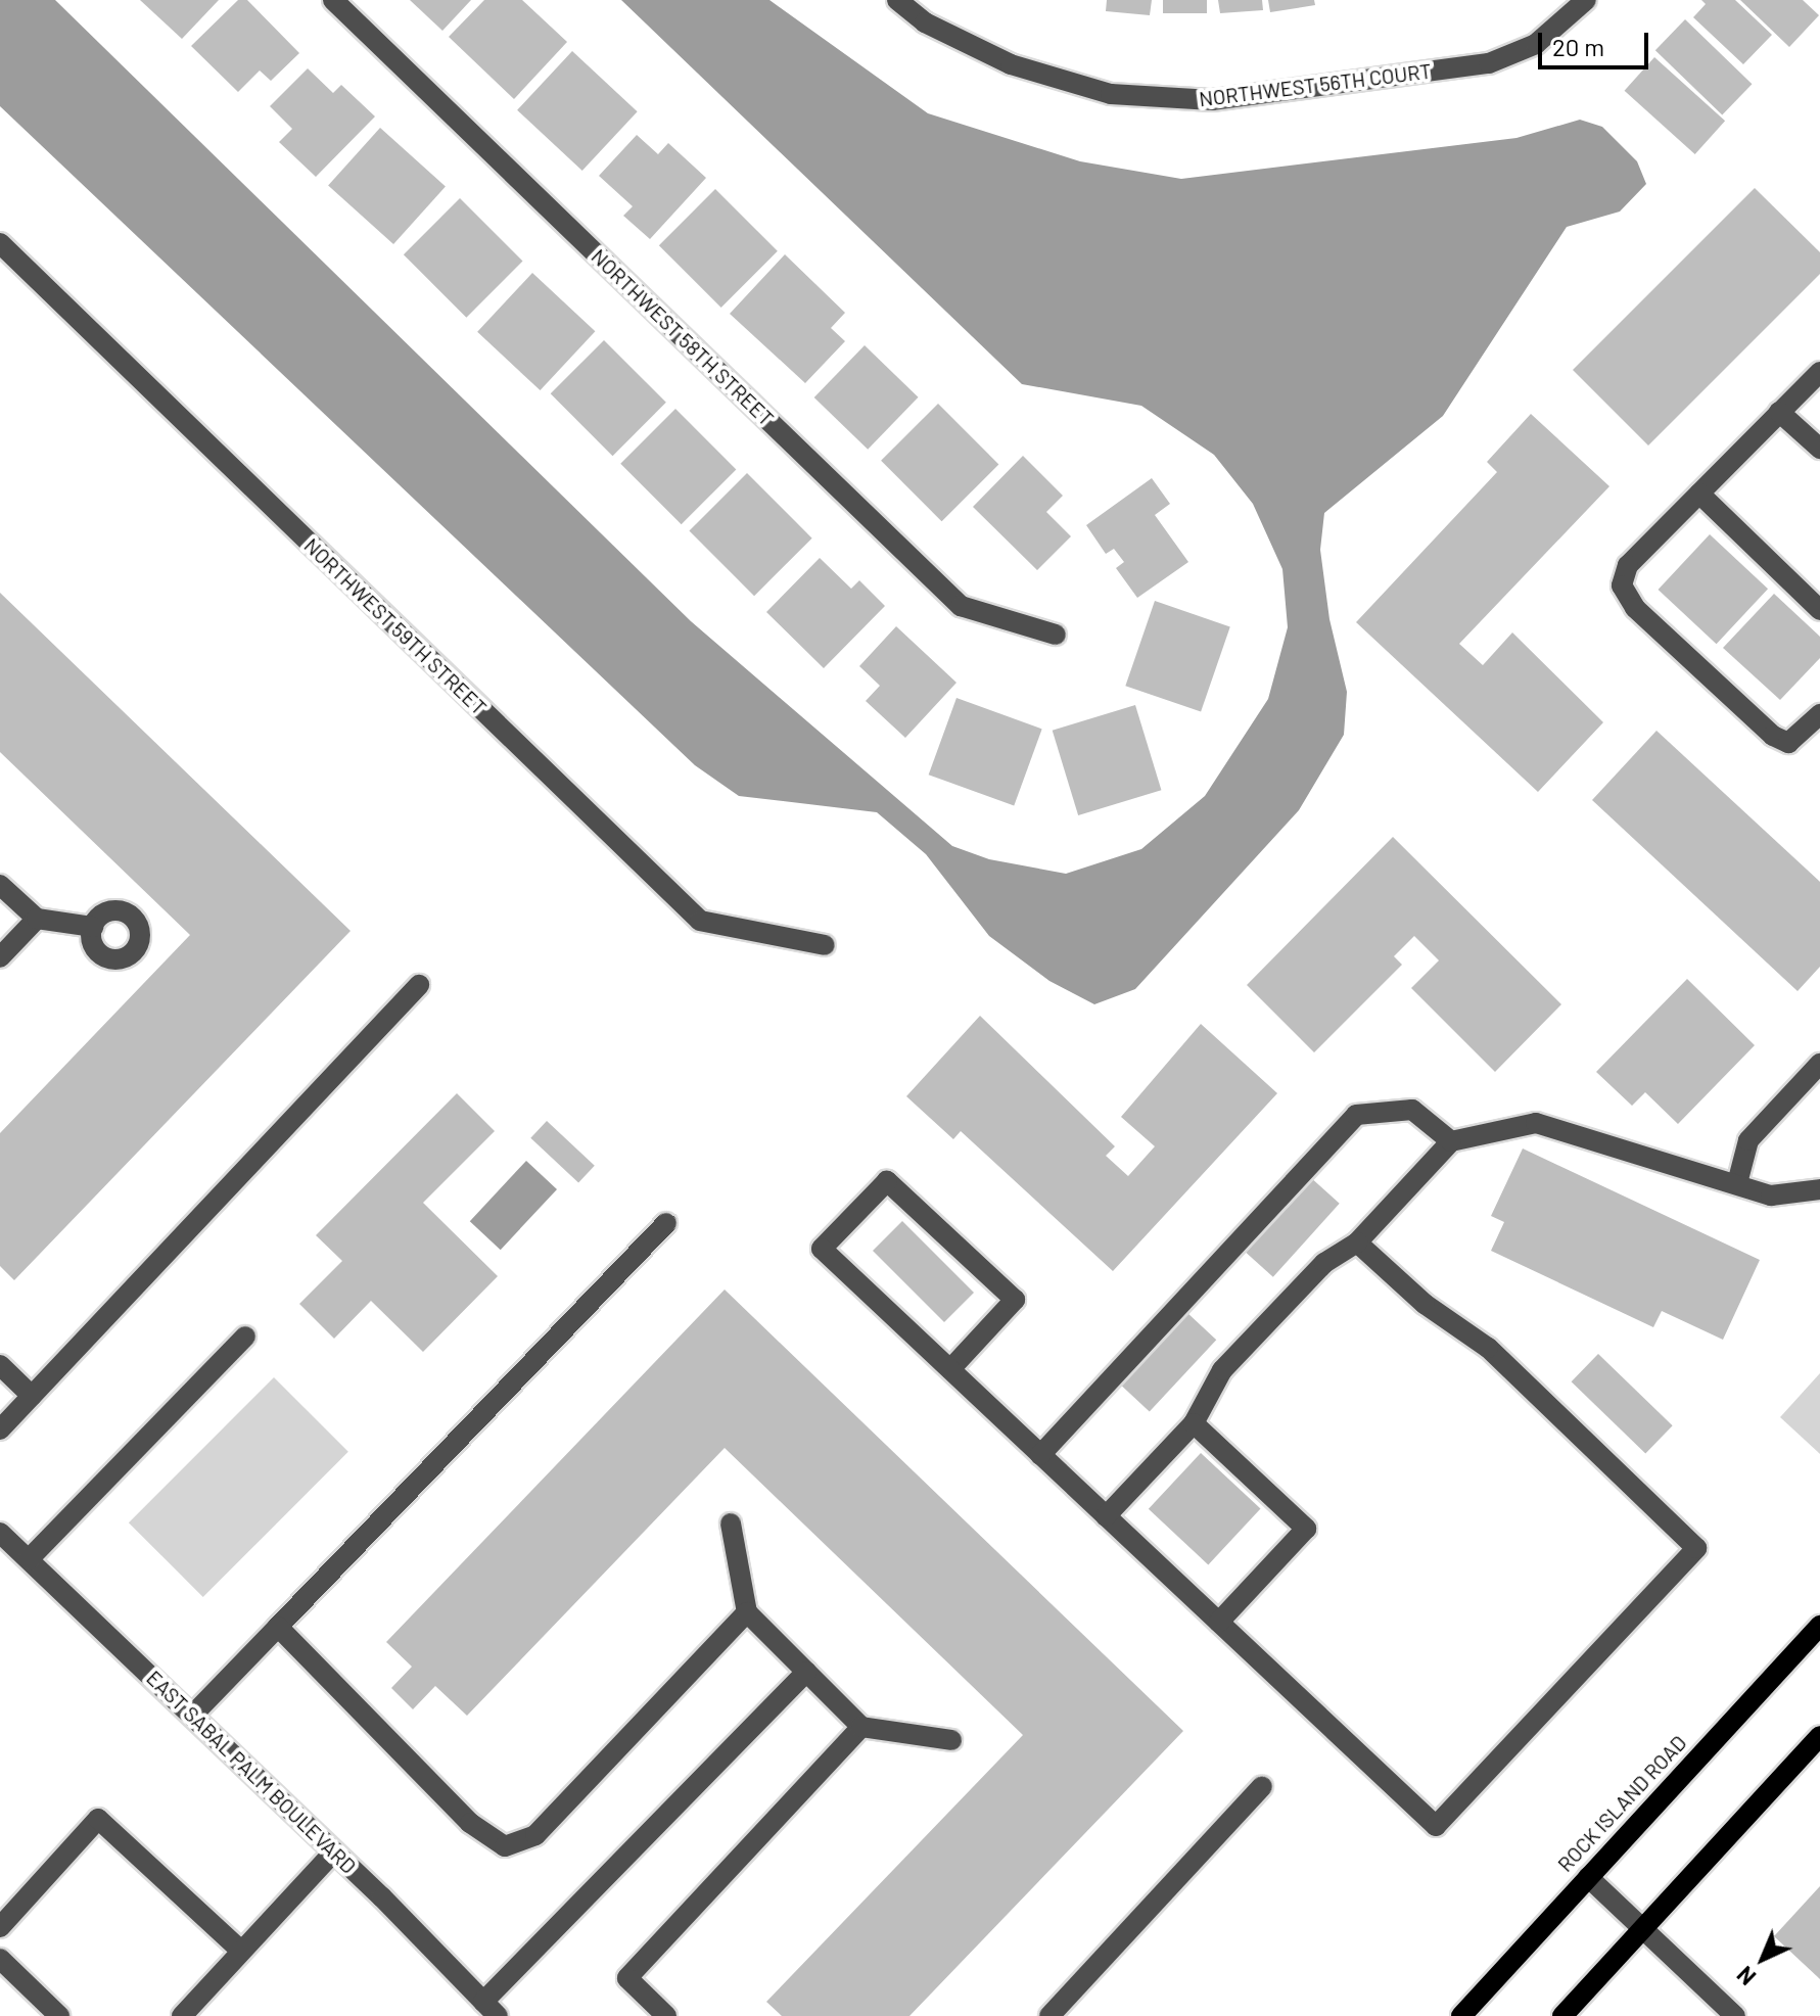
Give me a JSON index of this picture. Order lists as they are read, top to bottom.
{
  "streets": {
    "main road": ["ROCK ISLAND ROAD"],
    "street": [
      "NORTHWEST 56TH COURT",
      "NORTHWEST 58TH STREET",
      "NORTHWEST 59TH STREET",
      "EAST SABAL PALM BOULEVARD"
    ]
  },
  "scale_bar": "20 m",
  "north": "bottom left"
}
